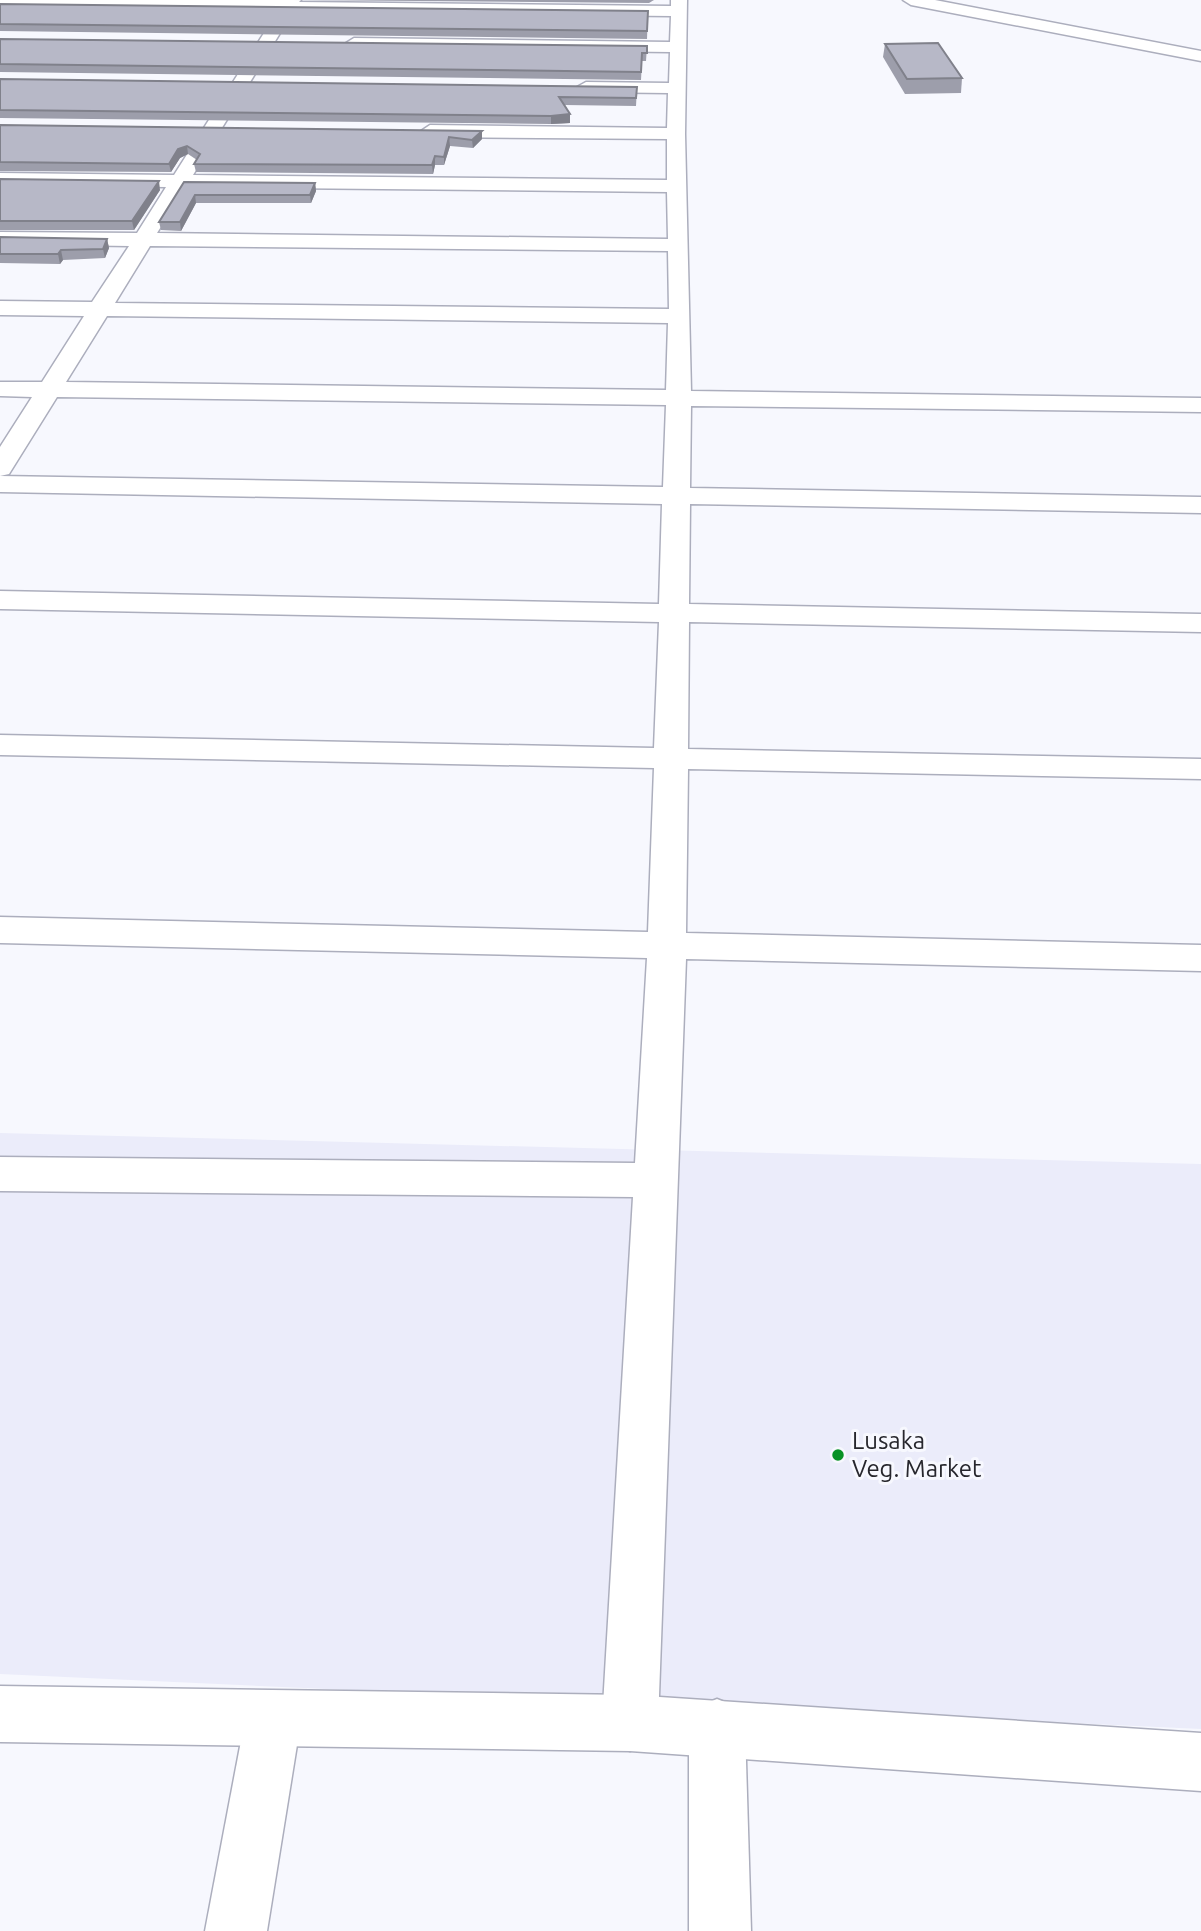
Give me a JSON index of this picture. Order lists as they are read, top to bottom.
{
  "places": ["Lusaka Veg. Market"]
}
